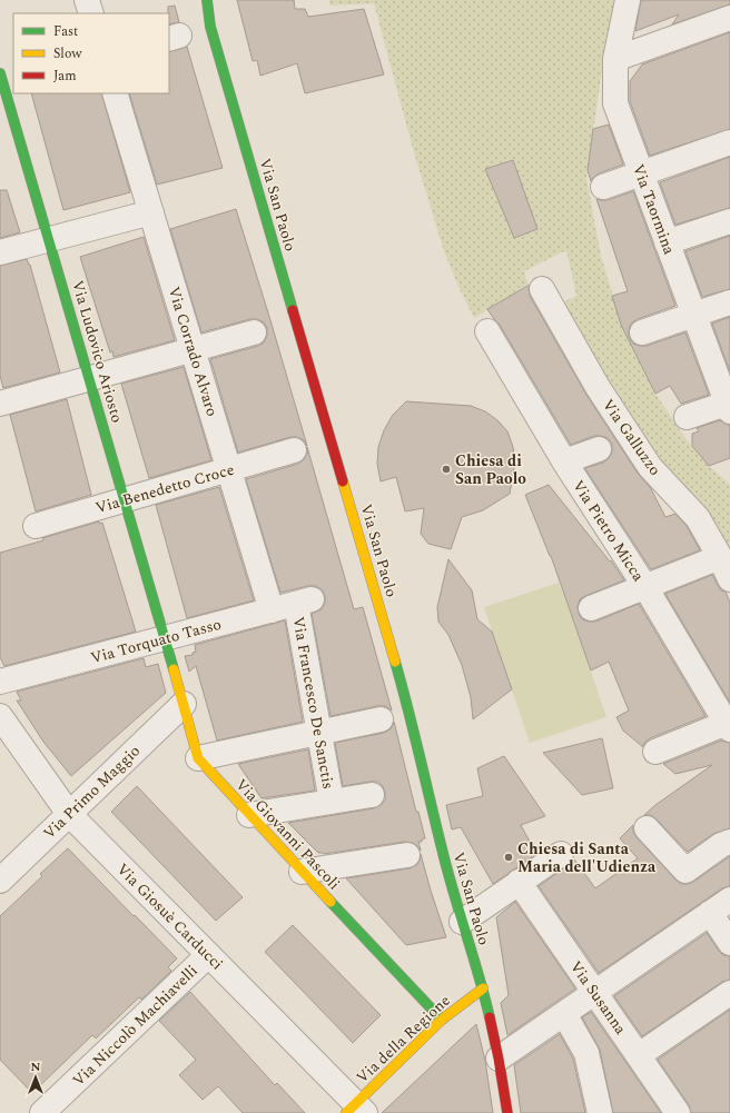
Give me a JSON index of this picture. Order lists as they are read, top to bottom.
{
  "streets": {
    "street": [
      "Via San Paolo",
      "Via Taormina",
      "Via Ludovico Ariosto",
      "Via Corrado Alvaro",
      "Via Galluzzo",
      "Via Benedetto Croce",
      "Via Pietro Micca",
      "Via Torquato Tasso",
      "Via Francesco De Sanctis",
      "Via Primo Maggio",
      "Via Giovanni Pascoli",
      "Via Giosuè Carducci",
      "Via Susanna",
      "Via Niccolò Machiavelli",
      "Via della Regione"
    ]
  },
  "crossings": [
    ["Via San Paolo", "Via della Regione"],
    ["Via Ludovico Ariosto", "Via Benedetto Croce"],
    ["Via Ludovico Ariosto", "Via Torquato Tasso"],
    ["Via Ludovico Ariosto", "Via Giovanni Pascoli"],
    ["Via Corrado Alvaro", "Via Benedetto Croce"],
    ["Via Corrado Alvaro", "Via Torquato Tasso"],
    ["Via Torquato Tasso", "Via Francesco De Sanctis"],
    ["Via Torquato Tasso", "Via Giovanni Pascoli"],
    ["Via Primo Maggio", "Via Giovanni Pascoli"],
    ["Via Primo Maggio", "Via Giosuè Carducci"],
    ["Via Giovanni Pascoli", "Via della Regione"],
    ["Via Giosuè Carducci", "Via Niccolò Machiavelli"],
    ["Via Giosuè Carducci", "Via della Regione"]
  ],
  "places": ["Chiesa di San Paolo", "Chiesa di Santa Maria dell'Udienza"],
  "legend": ["Fast", "Slow", "Jam"],
  "north": "top"
}
